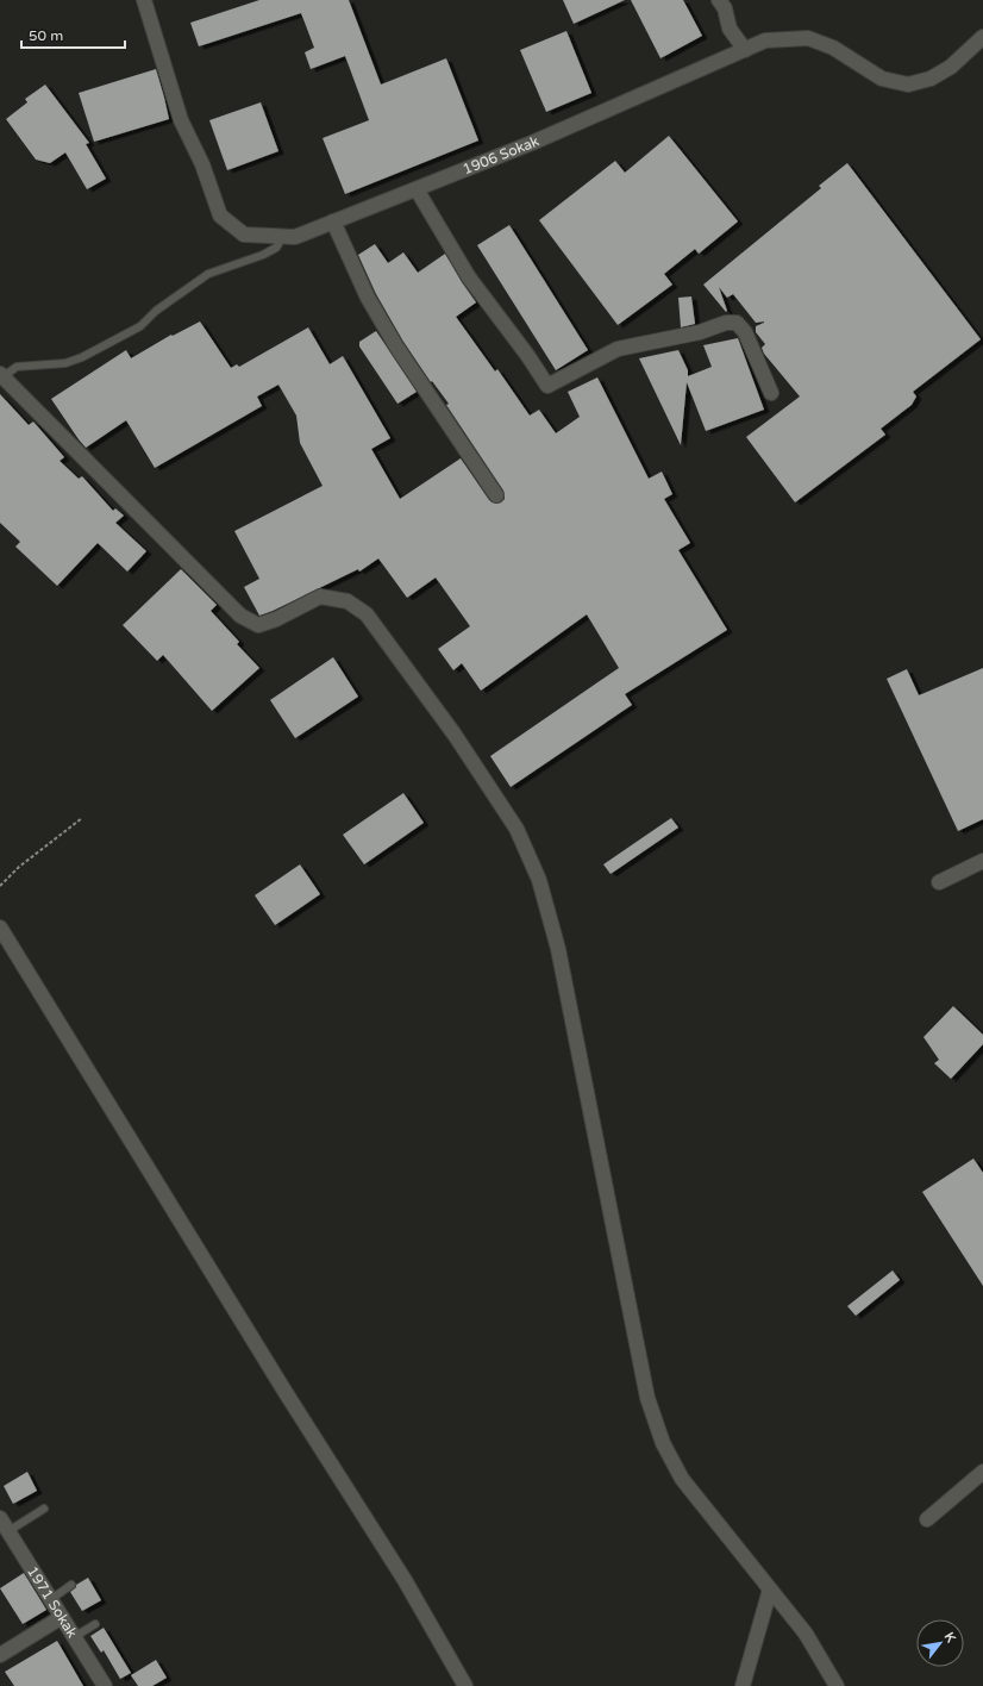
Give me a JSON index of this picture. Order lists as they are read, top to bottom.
{
  "streets": {
    "street": ["1906 Sokak", "1971 Sokak"]
  },
  "scale_bar": "50 m",
  "north": "top right"
}
